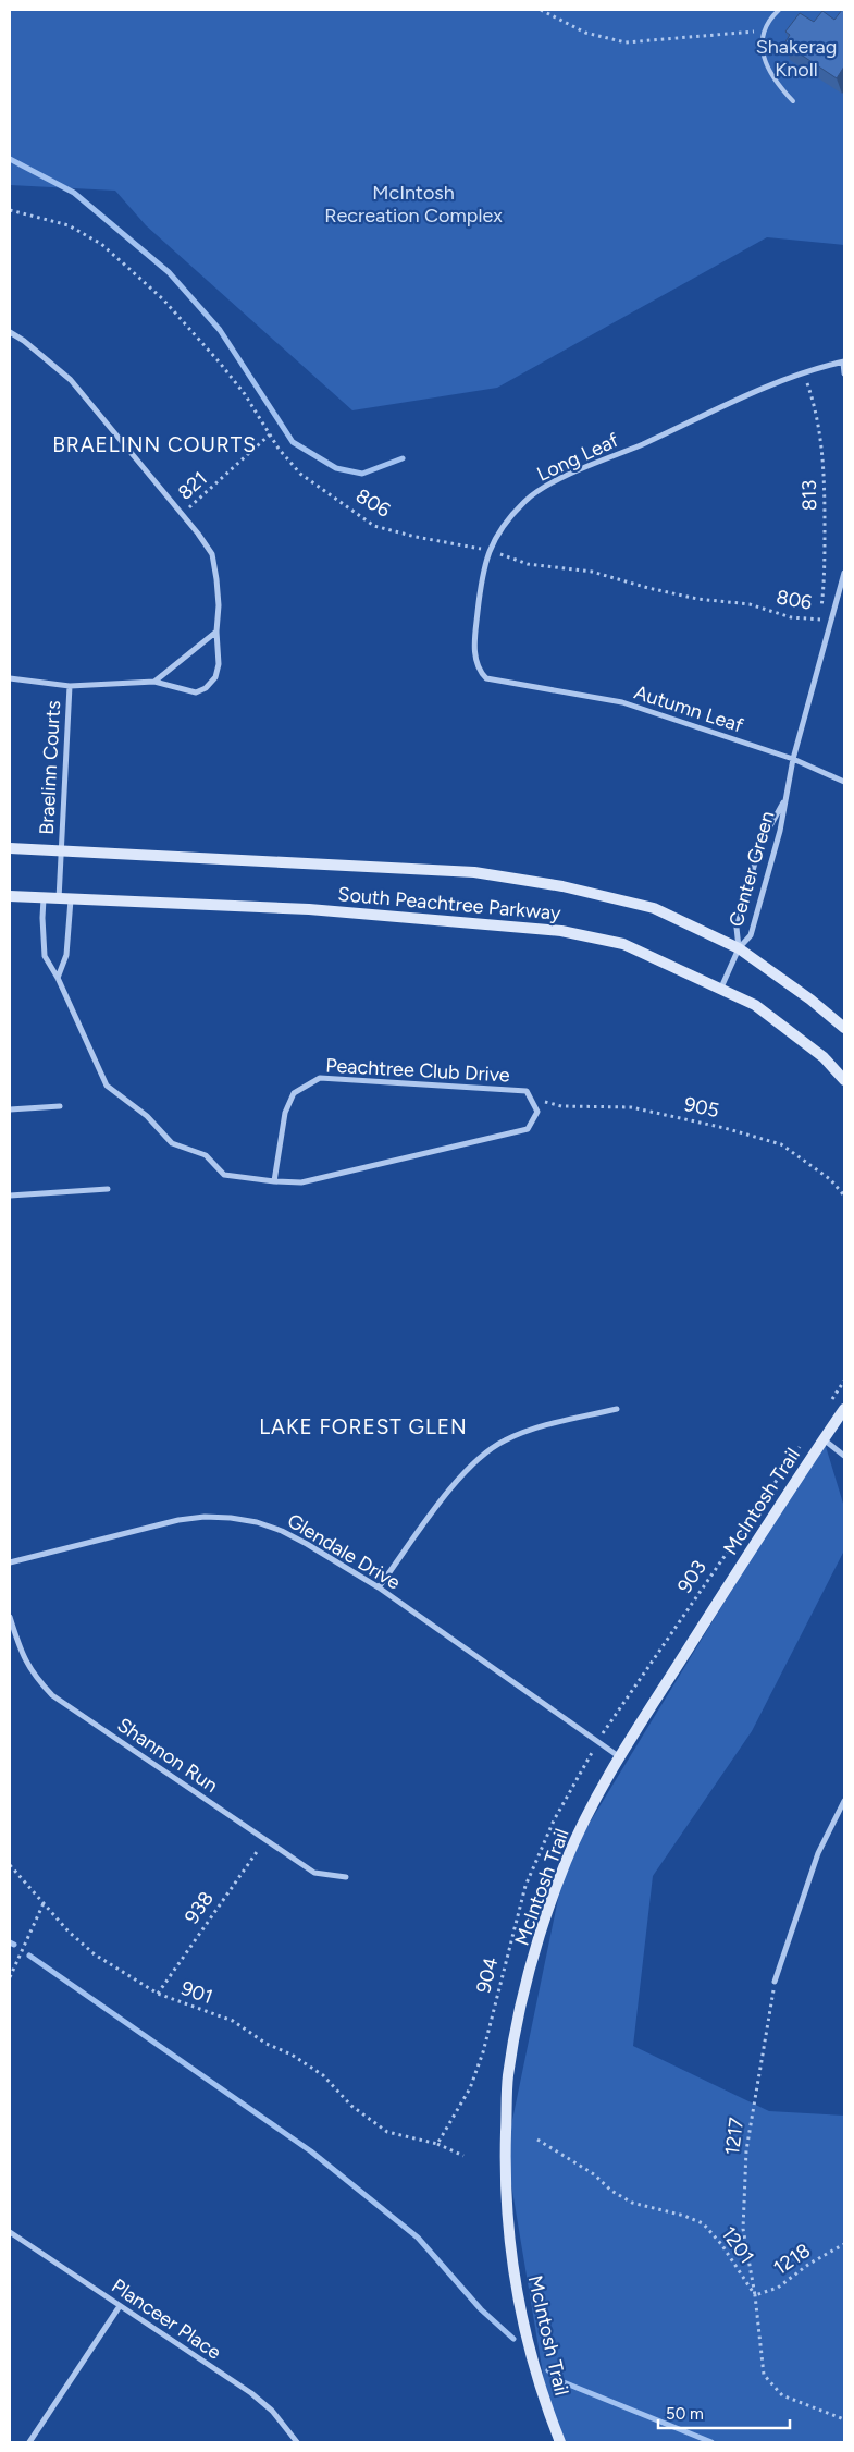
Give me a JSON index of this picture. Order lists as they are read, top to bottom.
{
  "streets": {
    "main road": ["South Peachtree Parkway", "McIntosh Trail"],
    "street": [
      "Long Leaf",
      "Autumn Leaf",
      "Braelinn Courts",
      "Center Green",
      "Peachtree Club Drive",
      "Glendale Drive",
      "Shannon Run",
      "Planceer Place"
    ],
    "path": [
      "821",
      "813",
      "806",
      "905",
      "903",
      "938",
      "904",
      "901",
      "1217",
      "1201",
      "1218"
    ]
  },
  "crossings": [
    ["Long Leaf", "813"],
    ["Long Leaf", "806"],
    ["Long Leaf", "Autumn Leaf"],
    ["821", "806"],
    ["821", "Braelinn Courts"],
    ["813", "806"],
    ["806", "Center Green"],
    ["Autumn Leaf", "Center Green"],
    ["Braelinn Courts", "South Peachtree Parkway"],
    ["Center Green", "South Peachtree Parkway"],
    ["South Peachtree Parkway", "Peachtree Club Drive"],
    ["Peachtree Club Drive", "905"],
    ["McIntosh Trail", "Glendale Drive"],
    ["Glendale Drive", "904"],
    ["903", "904"],
    ["Shannon Run", "938"],
    ["938", "901"],
    ["904", "901"],
    ["1217", "1201"],
    ["1217", "1218"],
    ["1201", "1218"]
  ],
  "districts": ["BRAELINN COURTS", "LAKE FOREST GLEN"],
  "parks": ["Shakerag Knoll", "McIntosh Recreation Complex"],
  "scale_bar": "50 m"
}
